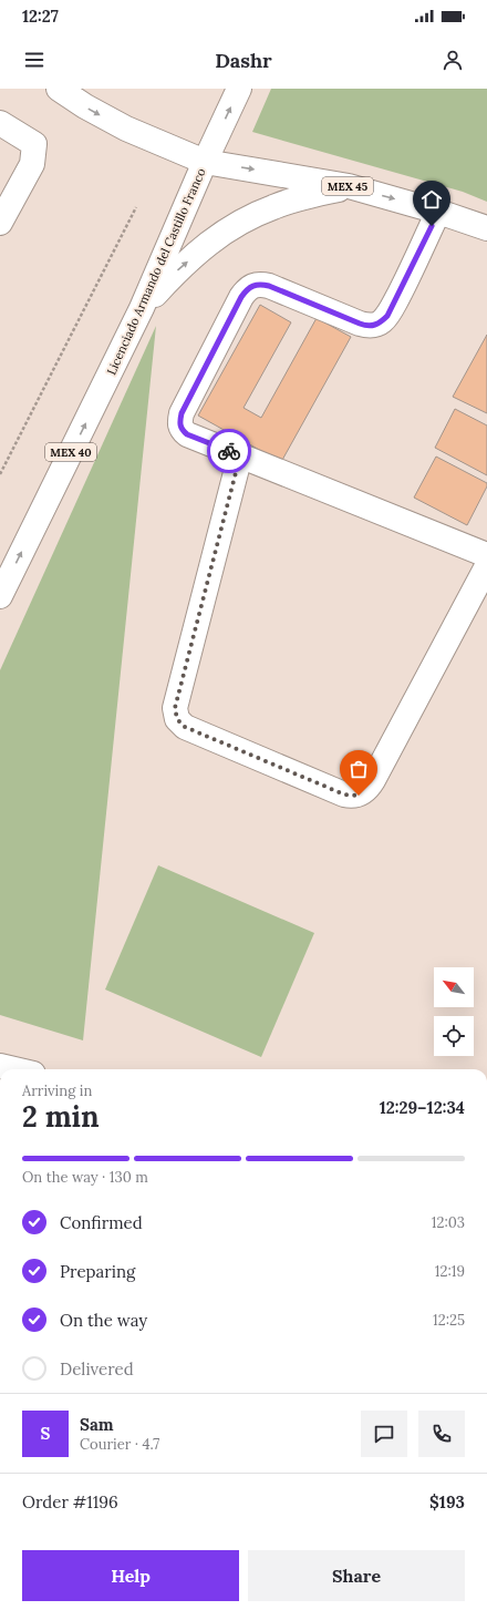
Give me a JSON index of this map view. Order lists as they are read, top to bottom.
{
  "streets": {
    "main road": ["MEX 45", "Licenciado Armando del Castillo Franco", "MEX 40"]
  },
  "crossings": [
    ["MEX 45", "Licenciado Armando del Castillo Franco"]
  ],
  "one_way": ["Licenciado Armando del Castillo Franco"],
  "north": "top left",
  "page": {
    "status": "12:27",
    "header": "Dashr",
    "heading": ["2 min", "Arriving in", "12:29–12:34"],
    "panel": [
      "Sam",
      "Courier · 4.7",
      "Order #1196",
      "$193"
    ],
    "bar": "On the way · 130 m",
    "list": [
      ["Confirmed", "12:03"],
      ["Preparing", "12:19"],
      ["On the way", "12:25"],
      "Delivered"
    ],
    "round": "S",
    "buttons": ["Help", "Share"]
  }
}
